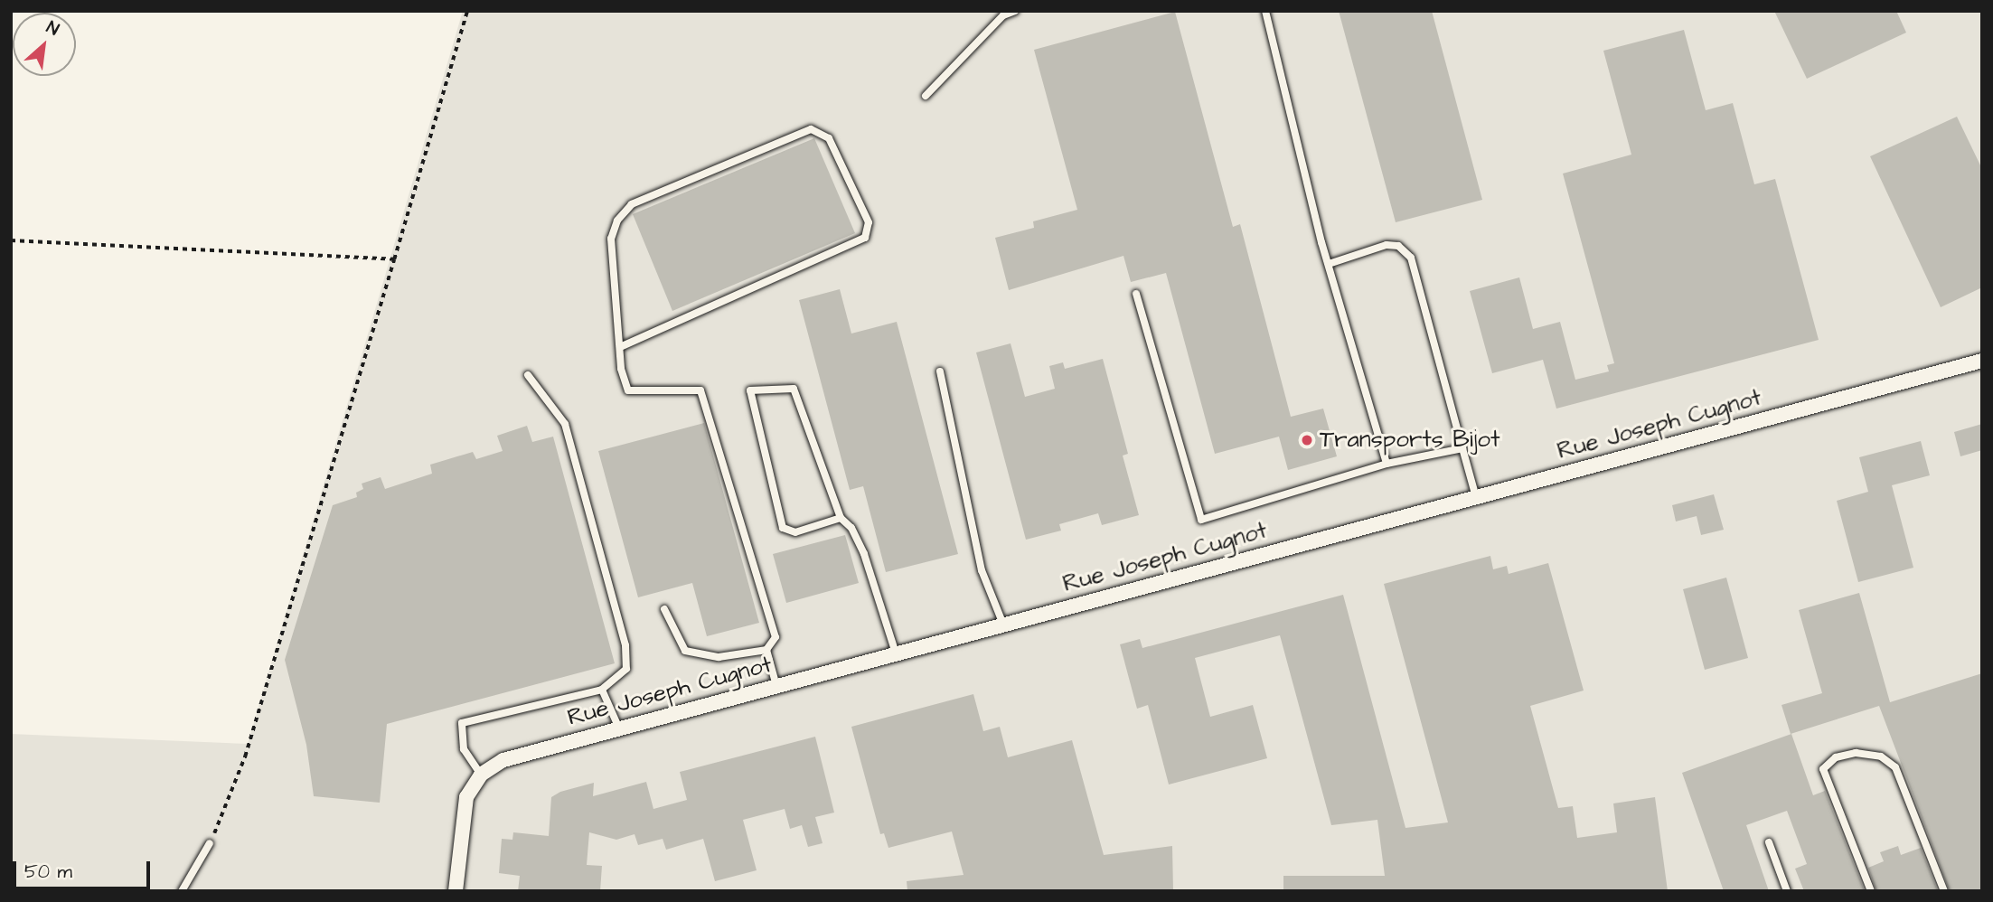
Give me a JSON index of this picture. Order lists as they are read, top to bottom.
{
  "streets": {
    "street": ["Rue Joseph Cugnot"]
  },
  "places": ["Transports Bijot"],
  "scale_bar": "50 m",
  "north": "top right"
}
